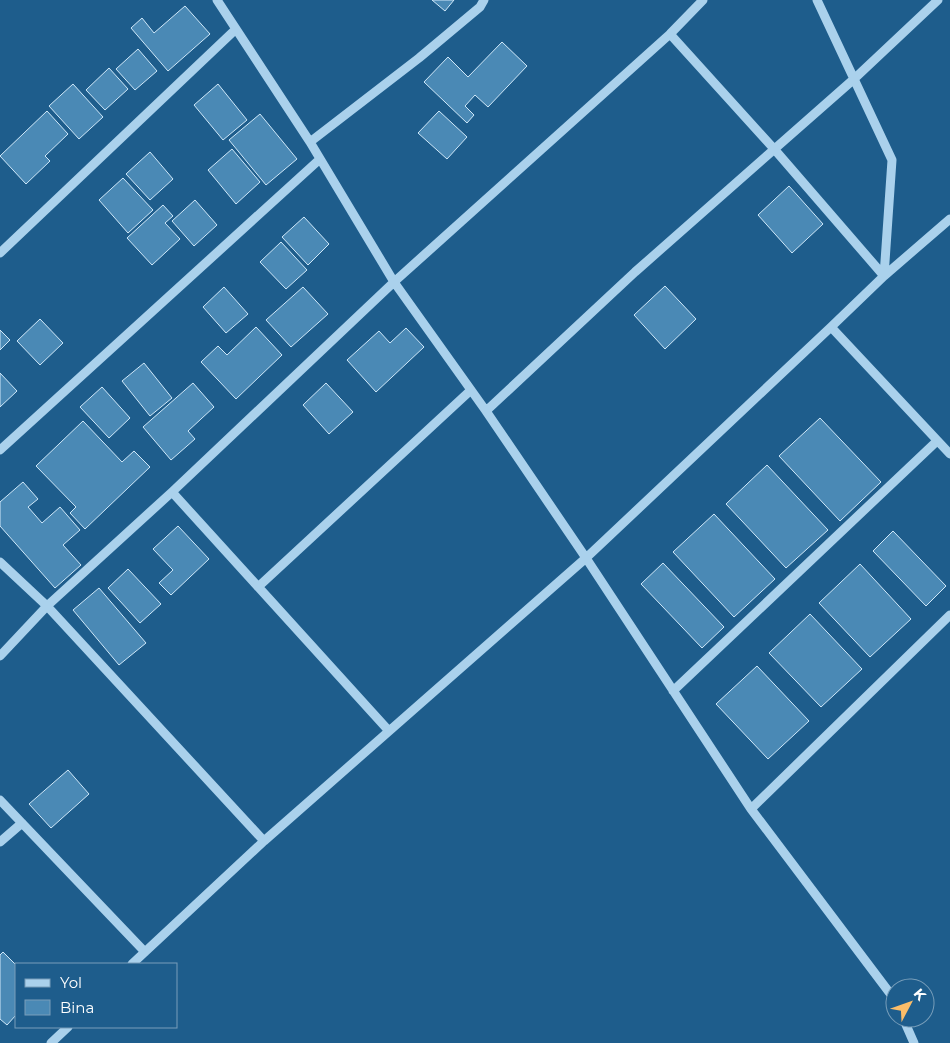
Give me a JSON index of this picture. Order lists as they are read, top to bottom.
{
  "legend": ["Yol", "Bina"],
  "north": "top right"
}
